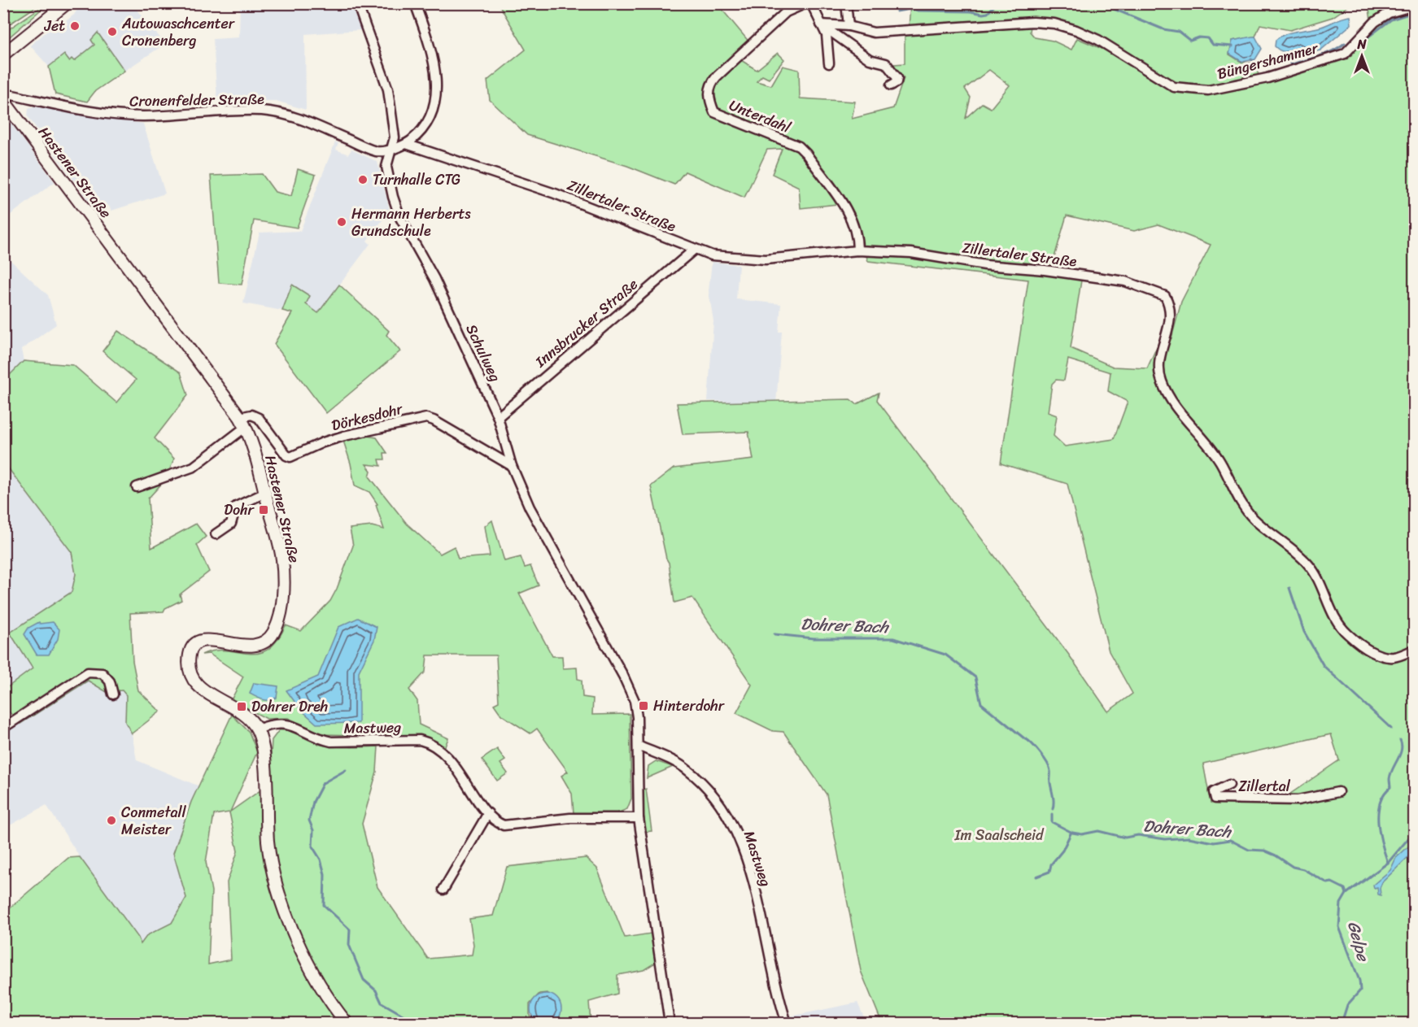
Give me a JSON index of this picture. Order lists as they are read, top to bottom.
{
  "streets": {
    "main road": ["Hastener Straße"],
    "street": [
      "Büngershammer",
      "Cronenfelder Straße",
      "Unterdahl",
      "Zillertaler Straße",
      "Innsbrucker Straße",
      "Schulweg",
      "Dörkesdohr",
      "Mastweg",
      "Zillertal"
    ]
  },
  "crossings": [
    ["Cronenfelder Straße", "Zillertaler Straße"],
    ["Cronenfelder Straße", "Schulweg"],
    ["Unterdahl", "Zillertaler Straße"],
    ["Hastener Straße", "Dörkesdohr"],
    ["Hastener Straße", "Mastweg"],
    ["Zillertaler Straße", "Innsbrucker Straße"],
    ["Innsbrucker Straße", "Schulweg"],
    ["Schulweg", "Dörkesdohr"],
    ["Schulweg", "Mastweg"]
  ],
  "water": ["Dohrer Bach", "Gelpe"],
  "parks": ["Im Saalscheid"],
  "places": {
    "other": [
      "Jet",
      "Autowaschcenter Cronenberg",
      "Turnhalle CTG",
      "Hermann Herberts Grundschule",
      "Conmetall Meister"
    ],
    "transit": ["Dohr", "Hinterdohr", "Dohrer Dreh"]
  },
  "north": "top"
}
